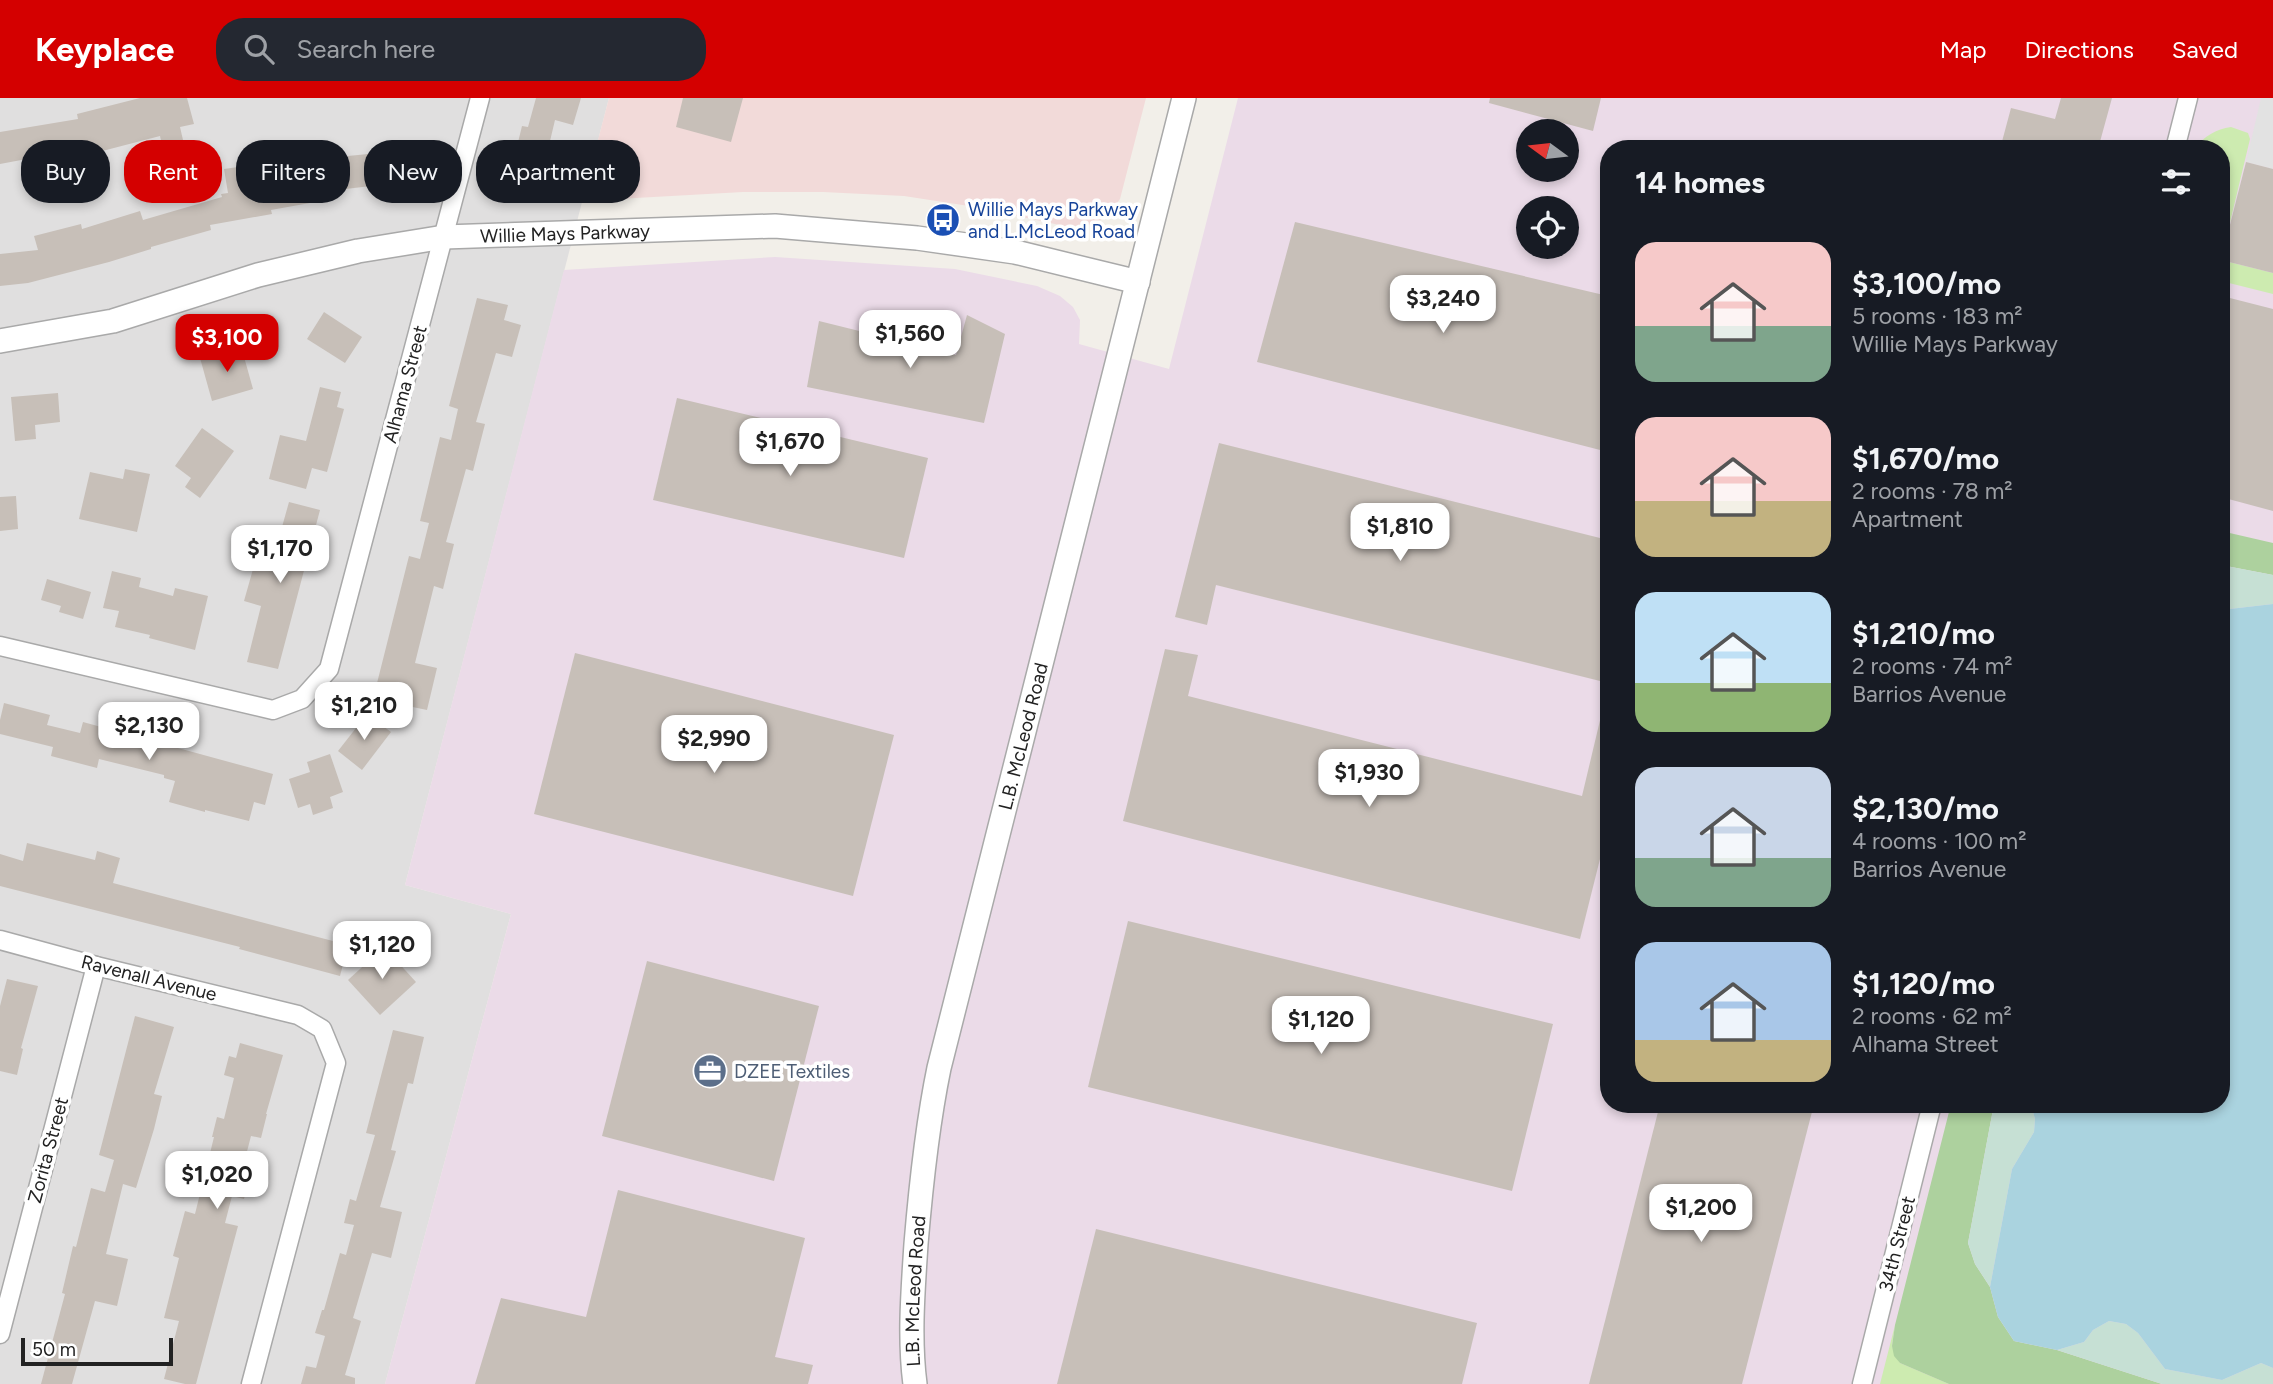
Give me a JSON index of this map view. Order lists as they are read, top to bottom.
{
  "streets": {
    "street": [
      "Willie Mays Parkway",
      "Alhama Street",
      "L.B. McLeod Road",
      "Ravenall Avenue",
      "Zorita Street",
      "34th Street"
    ]
  },
  "crossings": [
    ["Willie Mays Parkway", "Alhama Street"],
    ["Willie Mays Parkway", "L.B. McLeod Road"],
    ["Ravenall Avenue", "Zorita Street"]
  ],
  "places": {
    "bus stop": ["Willie Mays Parkway and L.McLeod Road"],
    "office": ["DZEE Textiles"]
  },
  "scale_bar": "50 m",
  "north": "left",
  "page": {
    "header": "Keyplace",
    "search": "Search here",
    "nav": ["Map", "Directions", "Saved"],
    "chip": [
      "Buy",
      "Rent",
      "Filters",
      "New",
      "Apartment"
    ],
    "heading": "14 homes",
    "list": [
      {
        "name": "$3,100/mo",
        "note": "5 rooms · 183 m² · Willie Mays Parkway"
      },
      {
        "name": "$1,670/mo",
        "note": "2 rooms · 78 m² · Apartment"
      },
      {
        "name": "$1,210/mo",
        "note": "2 rooms · 74 m² · Barrios Avenue"
      },
      {
        "name": "$2,130/mo",
        "note": "4 rooms · 100 m² · Barrios Avenue"
      },
      {
        "name": "$1,120/mo",
        "note": "2 rooms · 62 m² · Alhama Street"
      }
    ],
    "price": [
      "$3,240",
      "$1,560",
      "$3,100",
      "$1,670",
      "$1,810",
      "$1,170",
      "$1,210",
      "$2,130",
      "$2,990",
      "$1,930",
      "$1,120",
      "$1,120",
      "$1,020",
      "$1,200"
    ],
    "scale": "50 m"
  }
}
